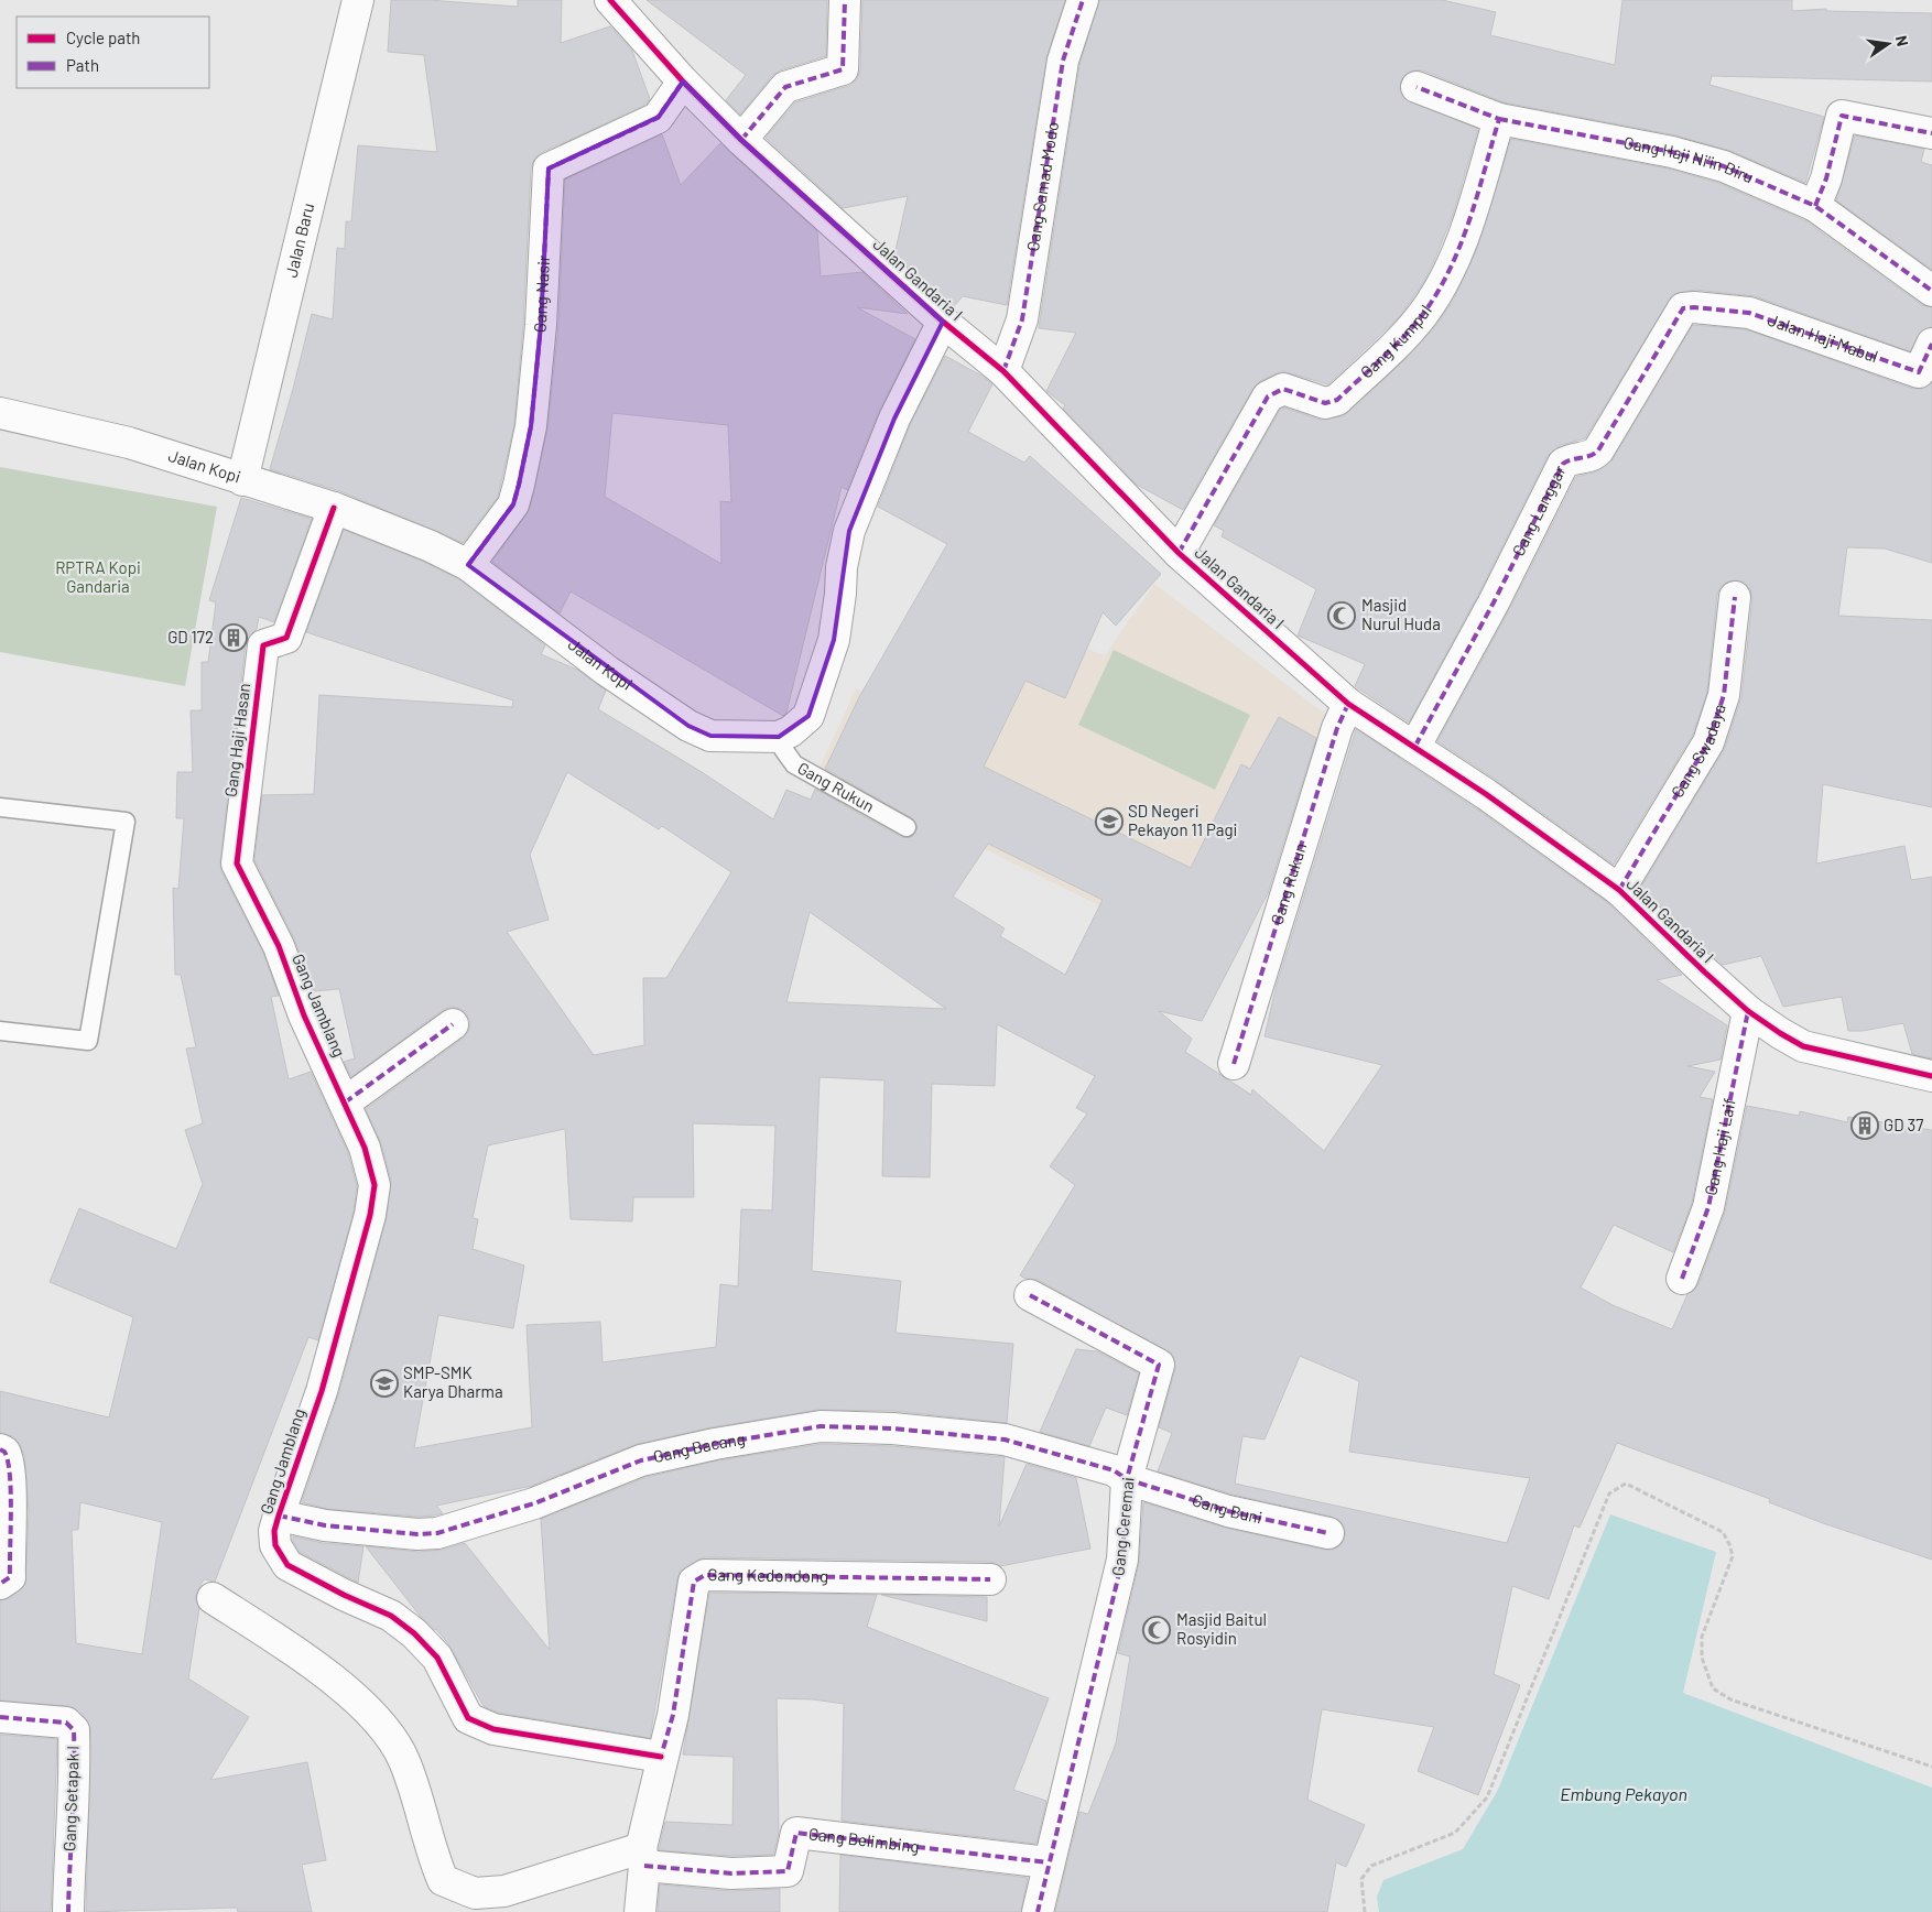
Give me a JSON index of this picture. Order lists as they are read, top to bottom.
{
  "streets": {
    "street": [
      "Gang Haji Ni'in Biru",
      "Gang Samad Modo",
      "Jalan Baru",
      "Jalan Gandaria I",
      "Gang Nasir",
      "Jalan Haji Mabul",
      "Gang Kumpul",
      "Jalan Kopi",
      "Gang Langgar",
      "Gang Haji Hasan",
      "Gang Swadaya",
      "Gang Rukun",
      "Gang Jamblang",
      "Gang Haji Laif",
      "Gang Bacang",
      "Gang Buni",
      "Gang Ceremai",
      "Gang Kedondong",
      "Gang Setapak I",
      "Gang Belimbing"
    ]
  },
  "crossings": [
    ["Gang Haji Ni'in Biru", "Gang Kumpul"],
    ["Gang Samad Modo", "Jalan Gandaria I"],
    ["Jalan Baru", "Jalan Kopi"],
    ["Jalan Gandaria I", "Gang Nasir"],
    ["Jalan Gandaria I", "Gang Kumpul"],
    ["Jalan Gandaria I", "Gang Langgar"],
    ["Jalan Gandaria I", "Gang Swadaya"],
    ["Jalan Gandaria I", "Gang Rukun"],
    ["Jalan Gandaria I", "Gang Haji Laif"],
    ["Gang Nasir", "Jalan Kopi"],
    ["Jalan Haji Mabul", "Gang Langgar"],
    ["Jalan Kopi", "Gang Haji Hasan"],
    ["Jalan Kopi", "Gang Rukun"],
    ["Gang Haji Hasan", "Gang Jamblang"],
    ["Gang Jamblang", "Gang Bacang"],
    ["Gang Jamblang", "Gang Kedondong"],
    ["Gang Bacang", "Gang Buni"],
    ["Gang Bacang", "Gang Ceremai"],
    ["Gang Buni", "Gang Ceremai"],
    ["Gang Ceremai", "Gang Belimbing"]
  ],
  "water": ["Embung Pekayon"],
  "parks": ["RPTRA Kopi Gandaria"],
  "places": {
    "mosque": ["Masjid Nurul Huda", "Masjid Baitul Rosyidin"],
    "building": ["GD 172", "GD 37"],
    "school or university": ["SD Negeri Pekayon 11 Pagi", "SMP-SMK Karya Dharma"]
  },
  "legend": ["Cycle path", "Path"],
  "north": "right"
}
